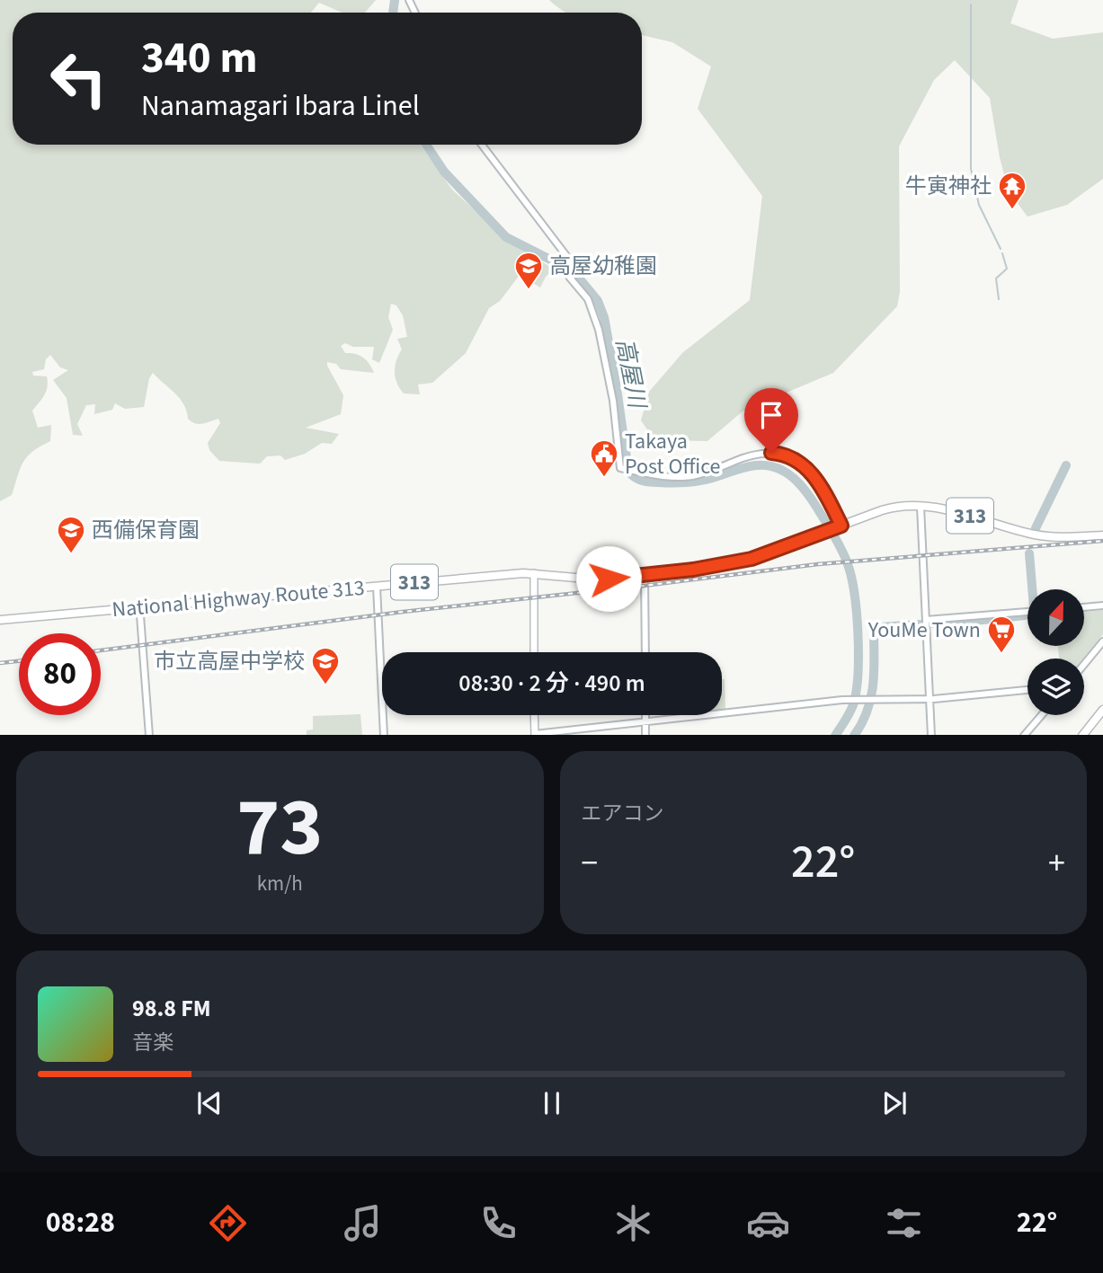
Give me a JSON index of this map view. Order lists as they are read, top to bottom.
{
  "streets": {
    "highway": ["313", "National Highway Route 313"]
  },
  "water": ["高屋川"],
  "places": {
    "temple": ["牛寅神社"],
    "school or university": ["高屋幼稚園", "西備保育園", "市立高屋中学校"],
    "public building": ["Takaya Post Office"],
    "supermarket": ["YouMe Town"]
  },
  "north": "top",
  "page": {
    "turn": ["340 m", "Nanamagari Ibara Linel"],
    "limit": "80",
    "trip": "08:30 · 2 分 · 490 m",
    "tile": [
      ["73", "km/h"],
      "エアコン"
    ],
    "heat": ["−", "22°", "+"],
    "song": ["98.8 FM", "音楽"],
    "tabs": ["08:28", "22°"]
  }
}
